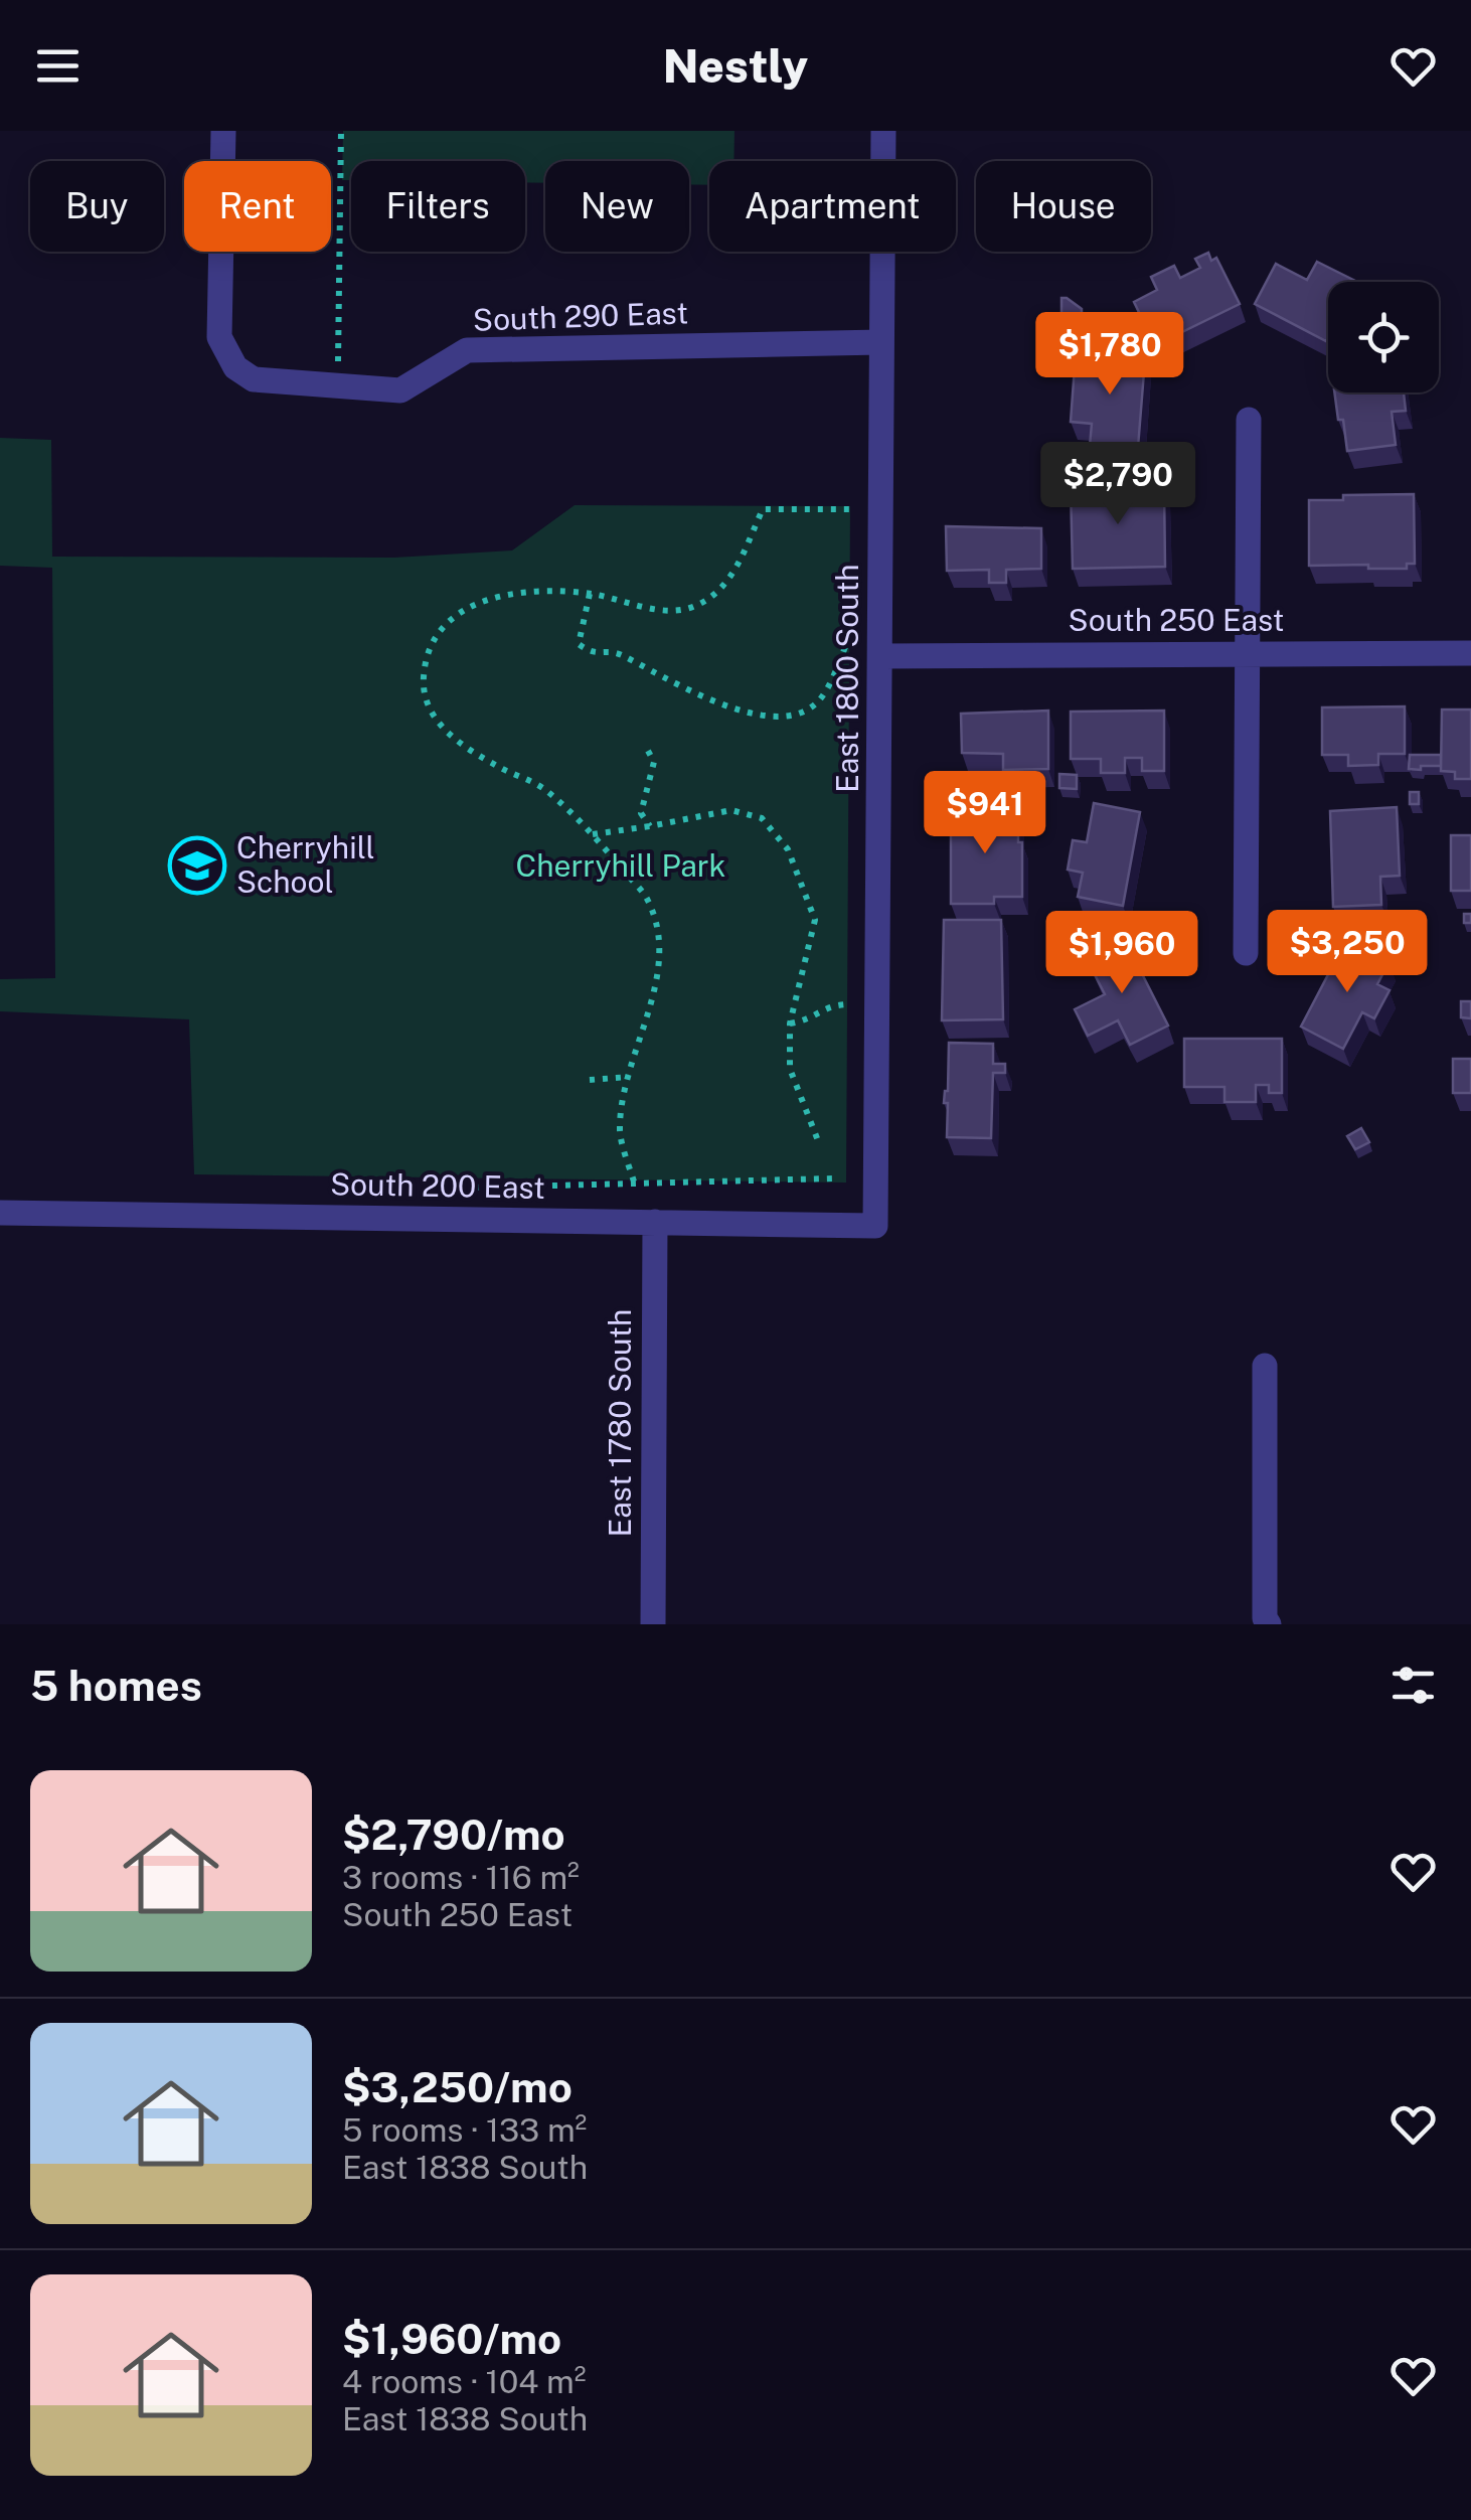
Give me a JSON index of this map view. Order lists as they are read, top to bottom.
{
  "streets": {
    "street": [
      "South 290 East",
      "South 250 East",
      "East 1800 South",
      "South 200 East",
      "East 1780 South"
    ]
  },
  "crossings": [
    ["South 290 East", "East 1800 South"],
    ["South 250 East", "East 1800 South"],
    ["East 1800 South", "South 200 East"],
    ["South 200 East", "East 1780 South"]
  ],
  "parks": ["Cherryhill Park"],
  "places": {
    "school or university": ["Cherryhill School"]
  },
  "page": {
    "header": "Nestly",
    "chip": [
      "Buy",
      "Rent",
      "Filters",
      "New",
      "Apartment",
      "House"
    ],
    "price": [
      "$1,780",
      "$2,790",
      "$941",
      "$3,250",
      "$1,960"
    ],
    "heading": "5 homes",
    "list": [
      {
        "name": "$2,790/mo",
        "note": "3 rooms · 116 m² · South 250 East"
      },
      {
        "name": "$3,250/mo",
        "note": "5 rooms · 133 m² · East 1838 South"
      },
      {
        "name": "$1,960/mo",
        "note": "4 rooms · 104 m² · East 1838 South"
      }
    ]
  }
}
